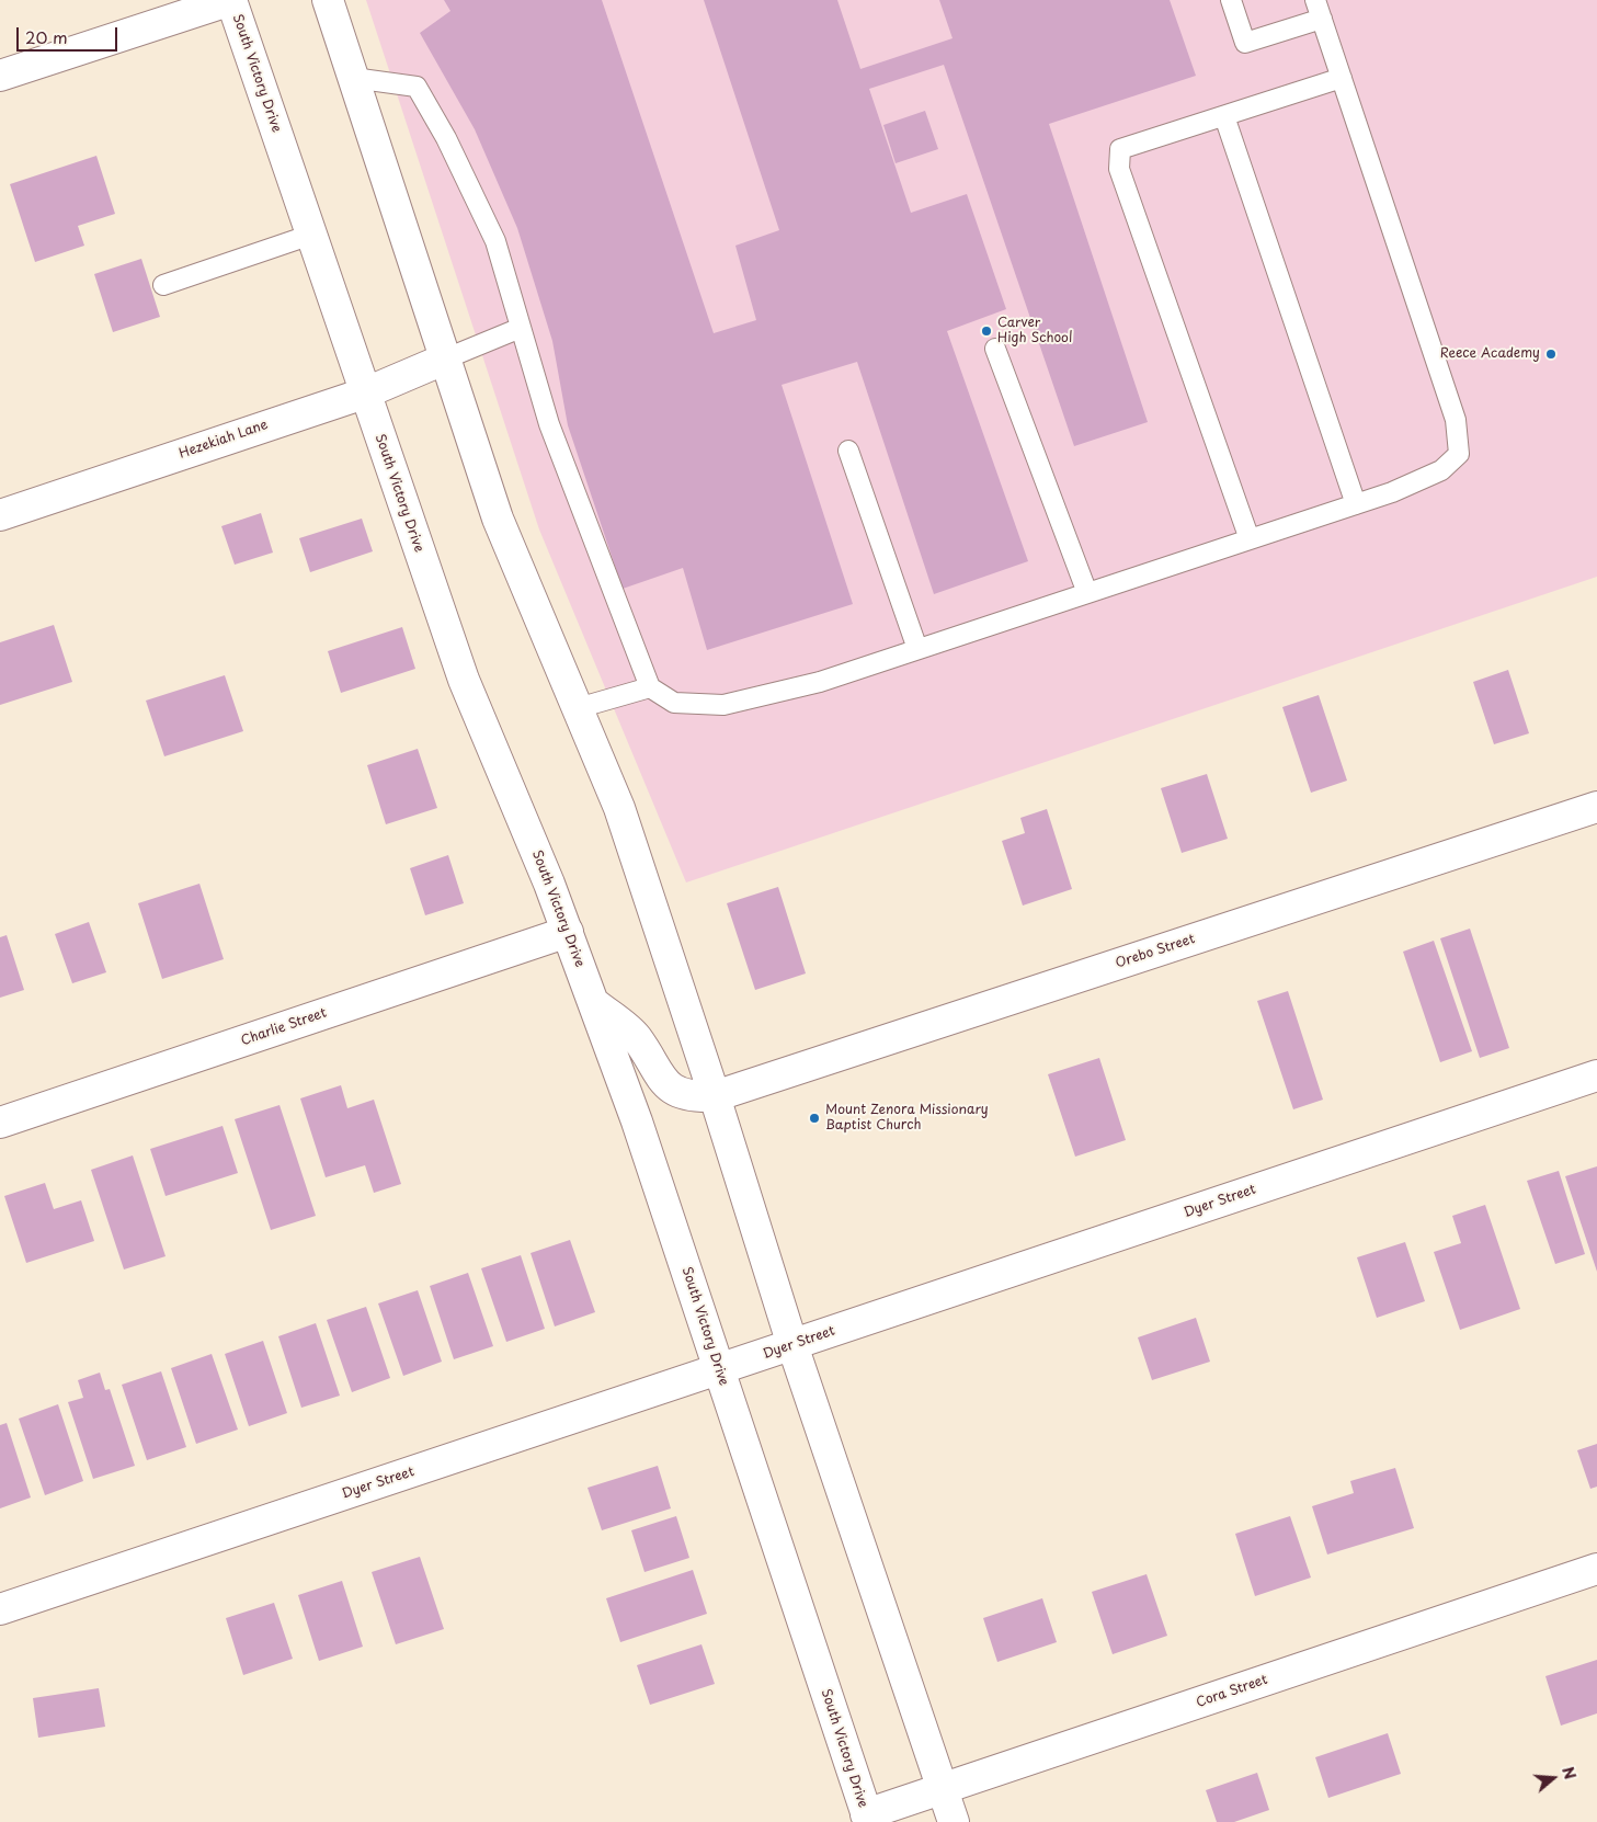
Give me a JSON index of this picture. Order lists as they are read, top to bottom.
{
  "streets": {
    "street": [
      "South Victory Drive",
      "Hezekiah Lane",
      "Orebo Street",
      "Charlie Street",
      "Dyer Street",
      "Cora Street"
    ]
  },
  "crossings": [
    ["South Victory Drive", "Hezekiah Lane"],
    ["South Victory Drive", "Orebo Street"],
    ["South Victory Drive", "Charlie Street"],
    ["South Victory Drive", "Dyer Street"],
    ["South Victory Drive", "Cora Street"]
  ],
  "places": ["Carver High School", "Reece Academy", "Mount Zenora Missionary Baptist Church"],
  "scale_bar": "20 m",
  "north": "right"
}
